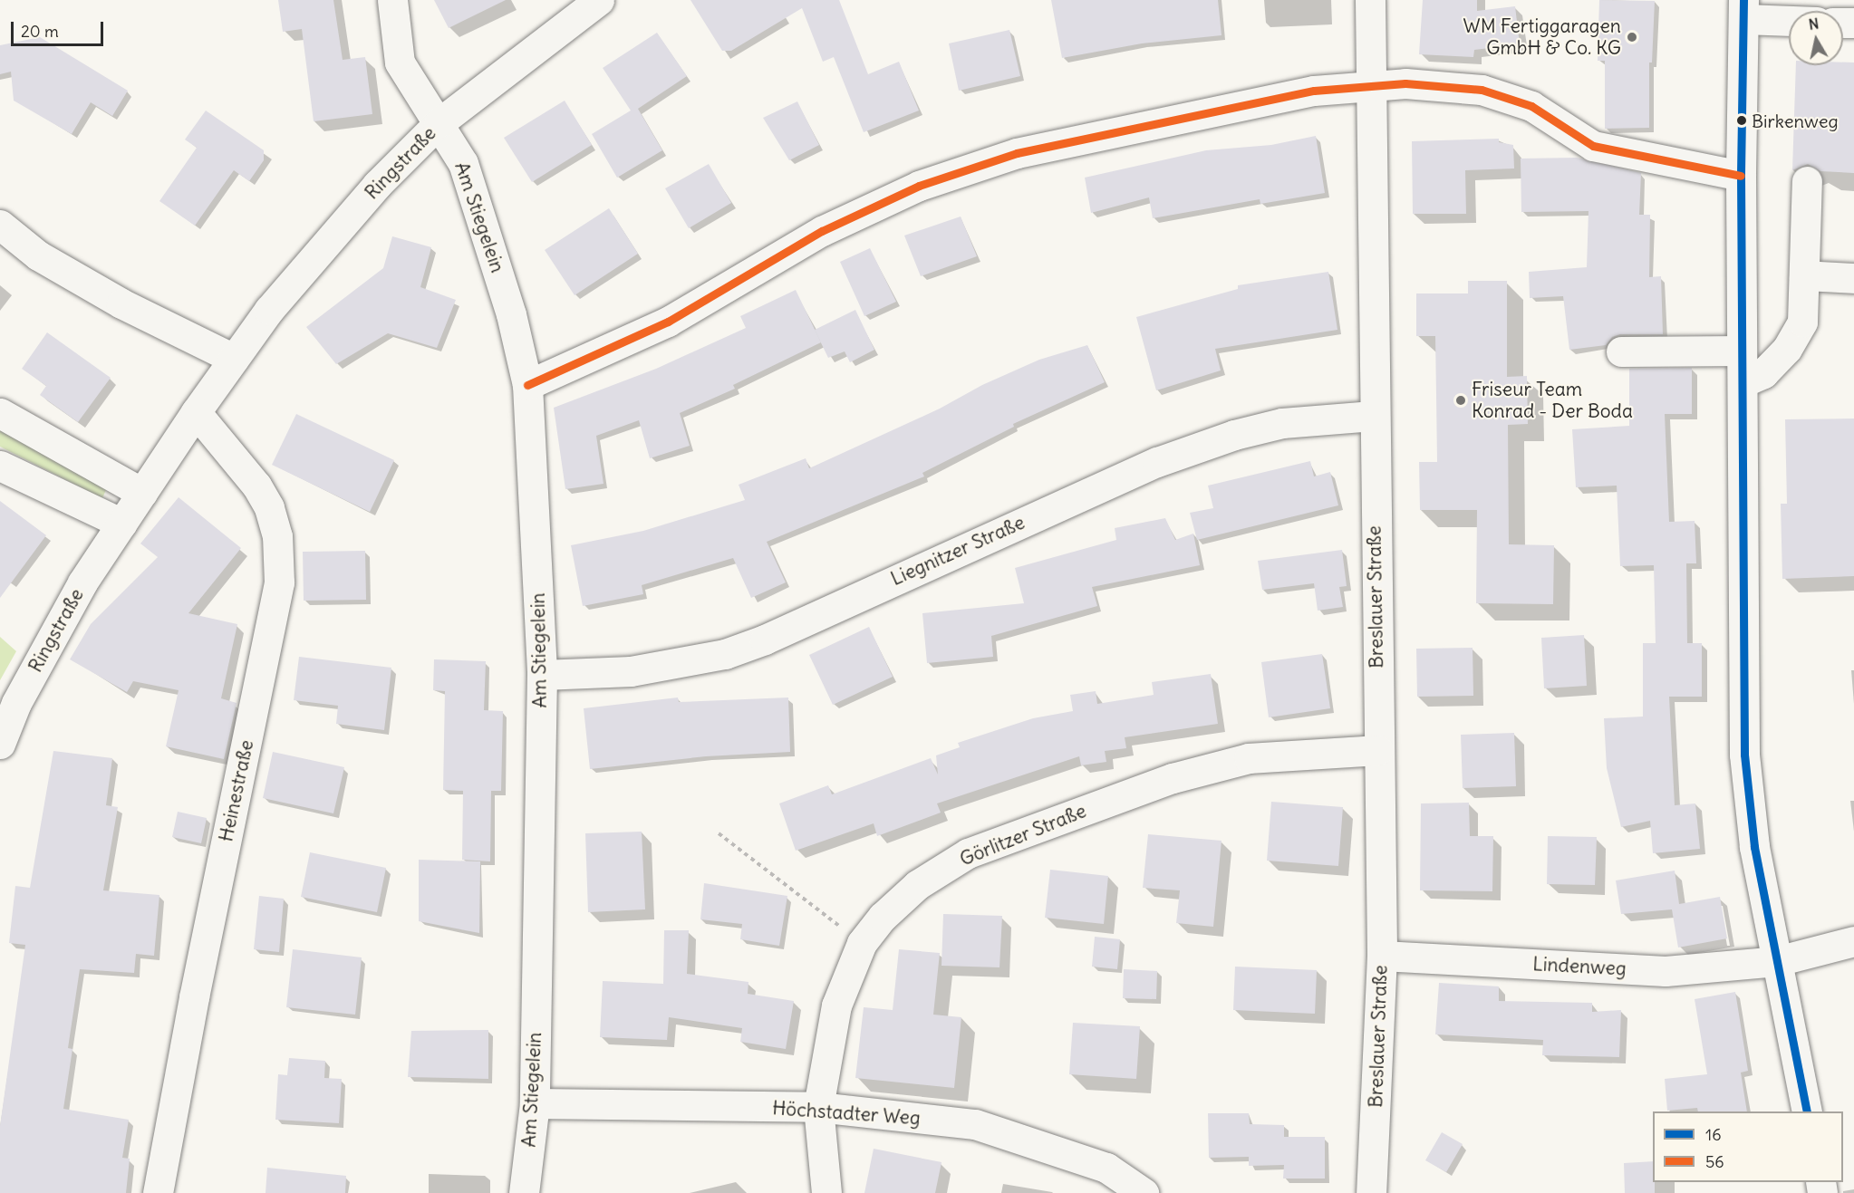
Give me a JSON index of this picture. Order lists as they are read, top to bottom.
{
  "streets": {
    "street": [
      "Ringstraße",
      "Am Stiegelein",
      "Liegnitzer Straße",
      "Breslauer Straße",
      "Heinestraße",
      "Görlitzer Straße",
      "Lindenweg",
      "Höchstadter Weg"
    ]
  },
  "crossings": [
    ["Ringstraße", "Am Stiegelein"],
    ["Ringstraße", "Heinestraße"],
    ["Am Stiegelein", "Liegnitzer Straße"],
    ["Am Stiegelein", "Höchstadter Weg"],
    ["Liegnitzer Straße", "Breslauer Straße"],
    ["Breslauer Straße", "Görlitzer Straße"],
    ["Breslauer Straße", "Lindenweg"],
    ["Görlitzer Straße", "Höchstadter Weg"]
  ],
  "places": ["WM Fertiggaragen GmbH & Co. KG", "Birkenweg", "Friseur Team Konrad - Der Boda"],
  "lines": ["transit line 16", "transit line 56"],
  "legend": ["16", "56"],
  "scale_bar": "20 m",
  "north": "top"
}
